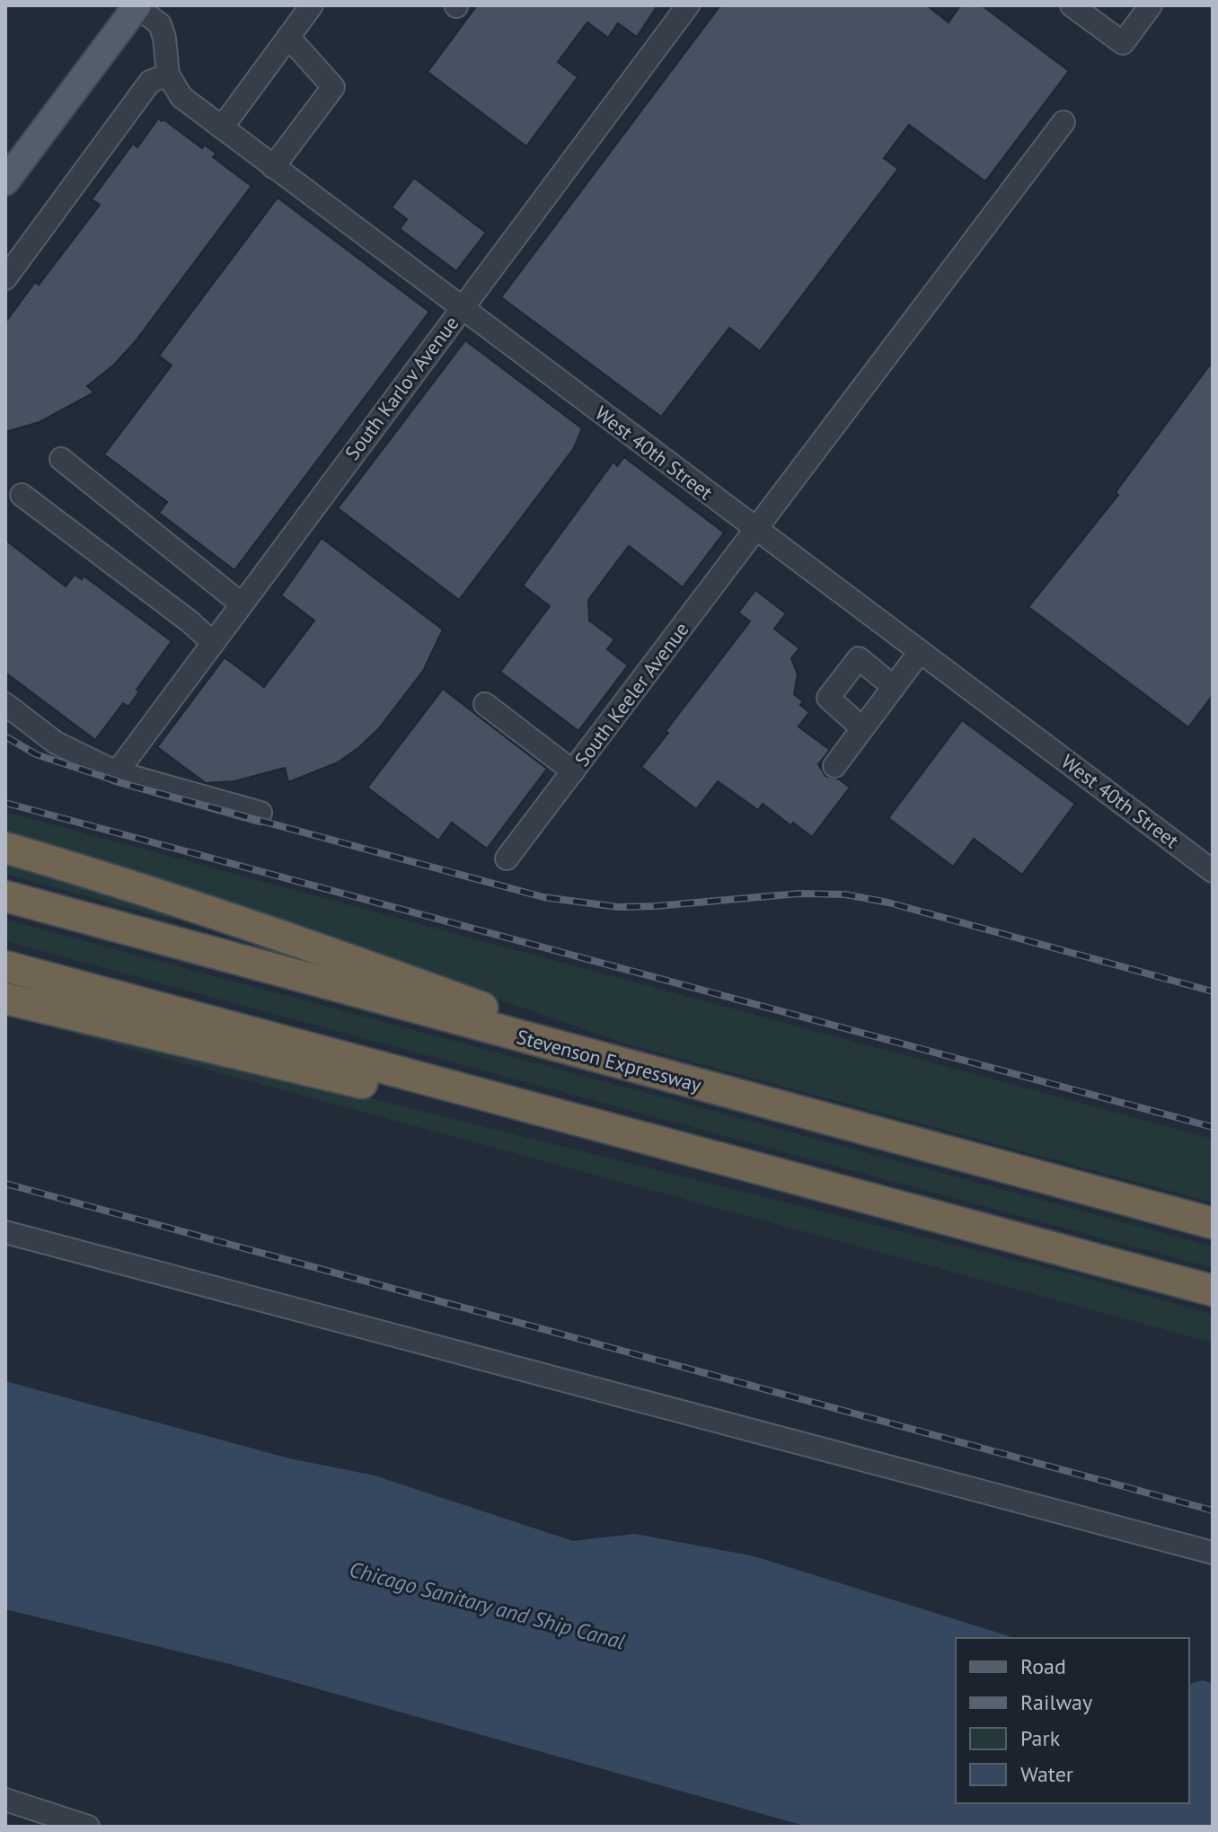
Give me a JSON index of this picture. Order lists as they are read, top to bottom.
{
  "streets": {
    "highway": ["Stevenson Expressway"],
    "street": ["South Karlov Avenue", "West 40th Street", "South Keeler Avenue"]
  },
  "crossings": [
    ["South Karlov Avenue", "West 40th Street"],
    ["West 40th Street", "South Keeler Avenue"]
  ],
  "water": ["Chicago Sanitary and Ship Canal"],
  "legend": [
    "Road",
    "Railway",
    "Park",
    "Water"
  ]
}
